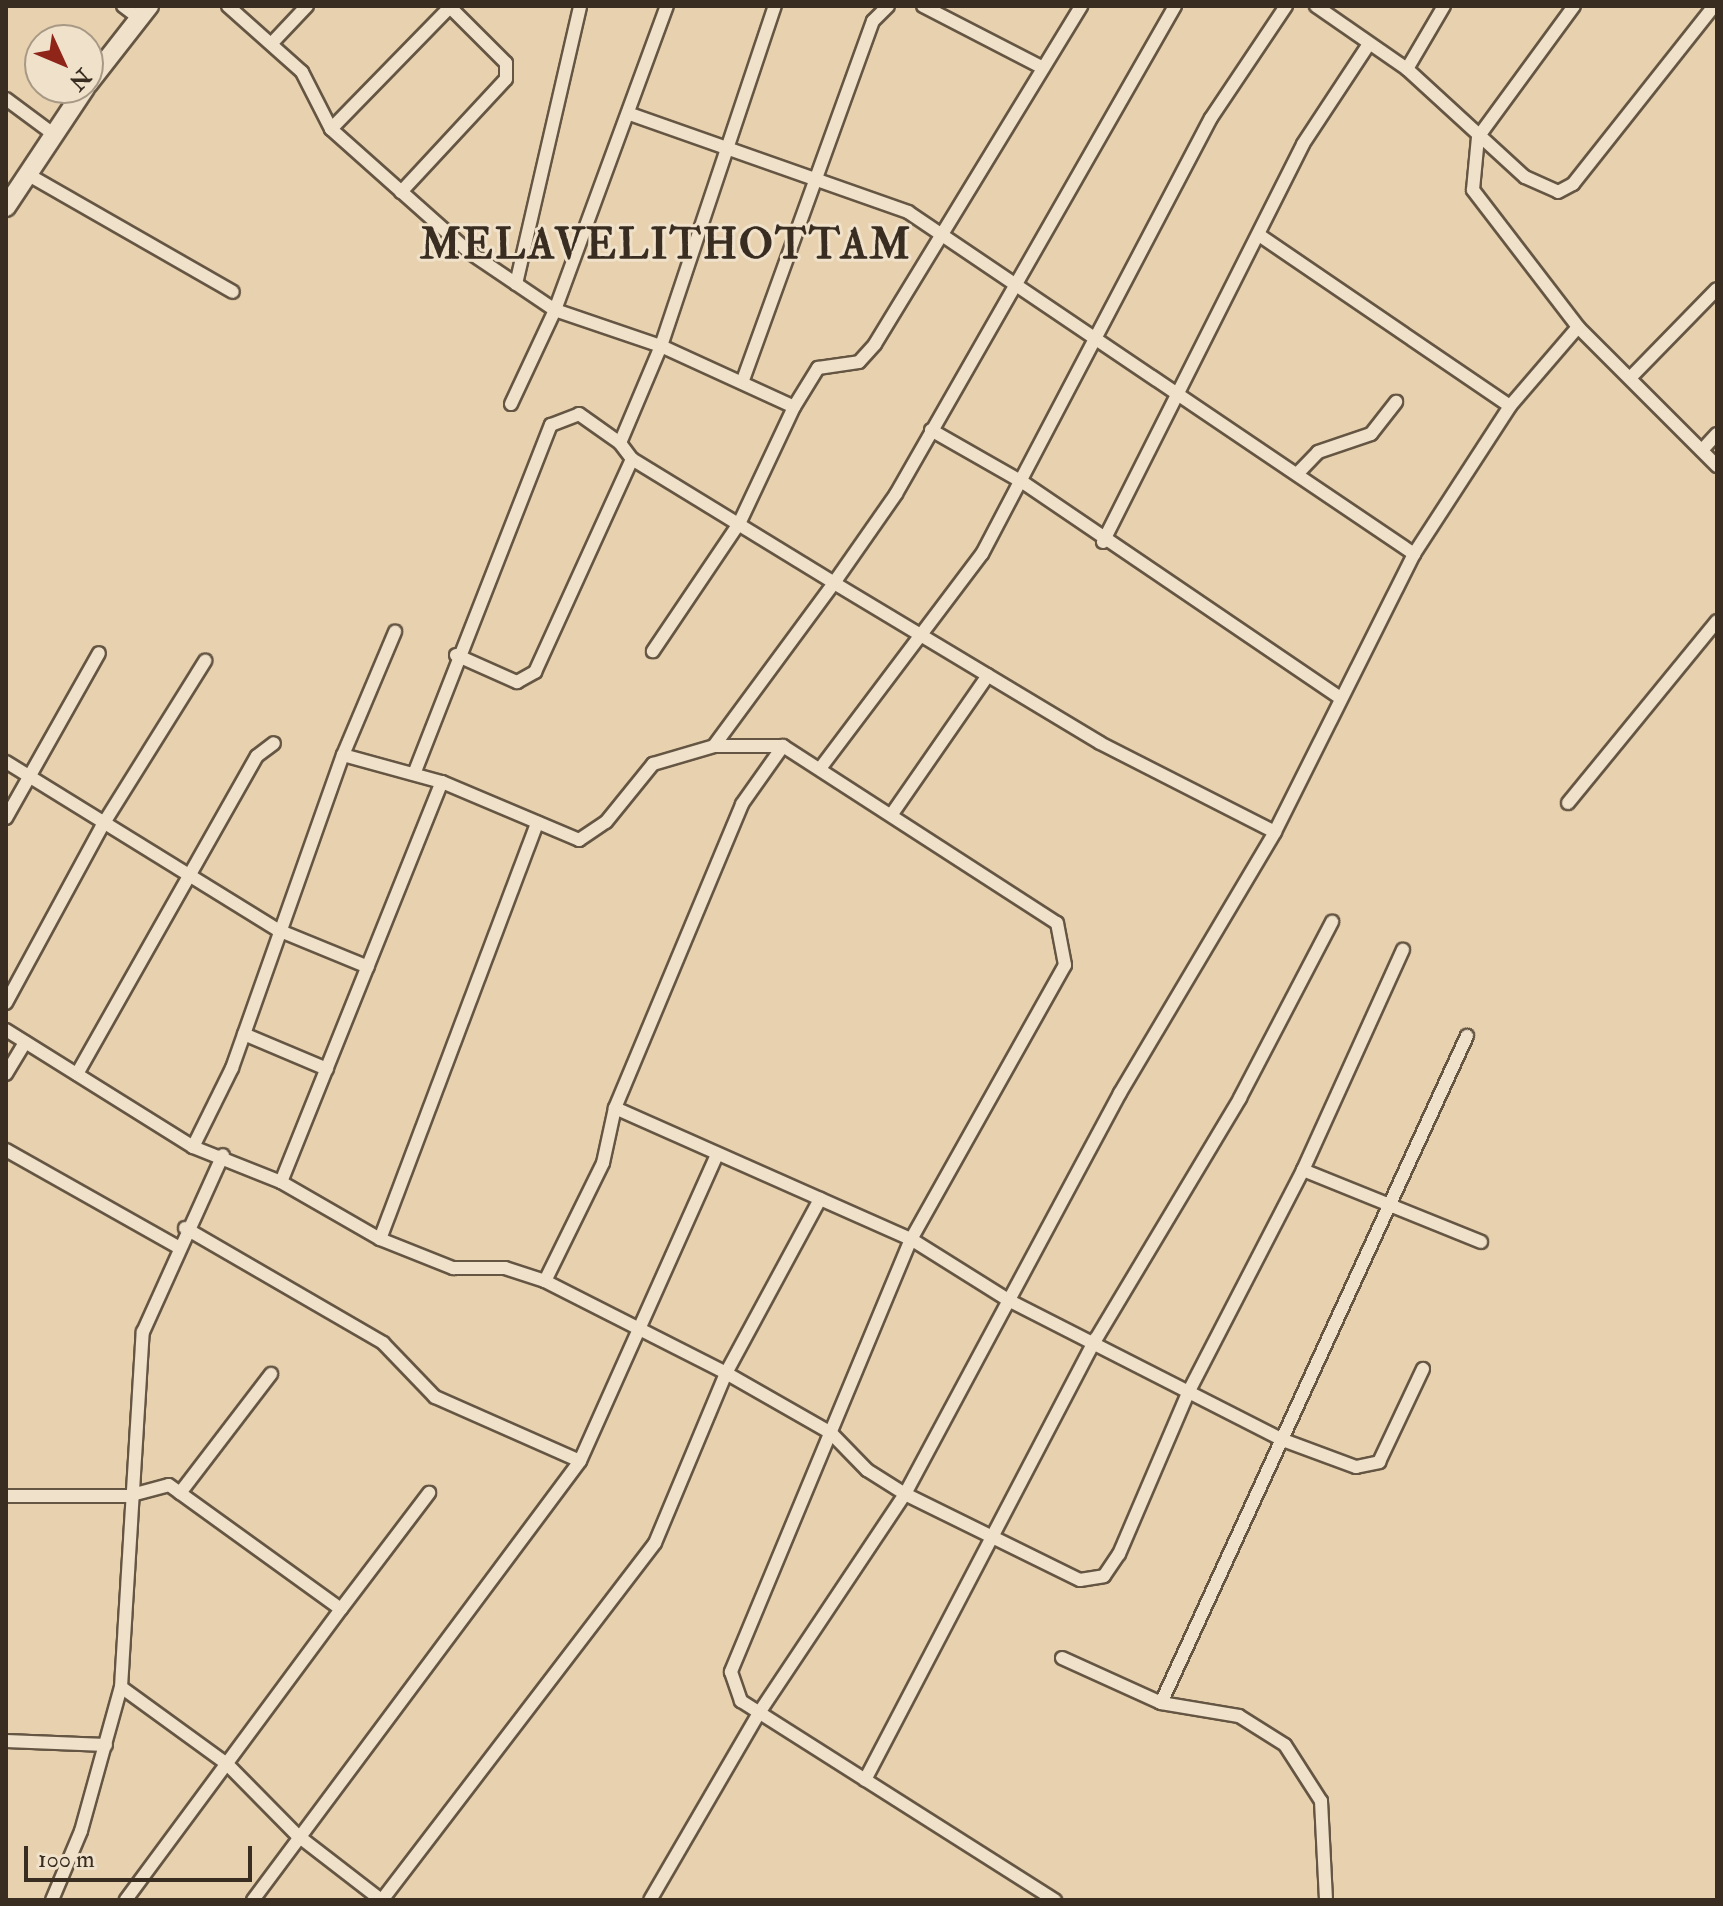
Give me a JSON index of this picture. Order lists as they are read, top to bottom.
{
  "districts": ["MELAVELITHOTTAM"],
  "scale_bar": "100 m",
  "north": "bottom right"
}
